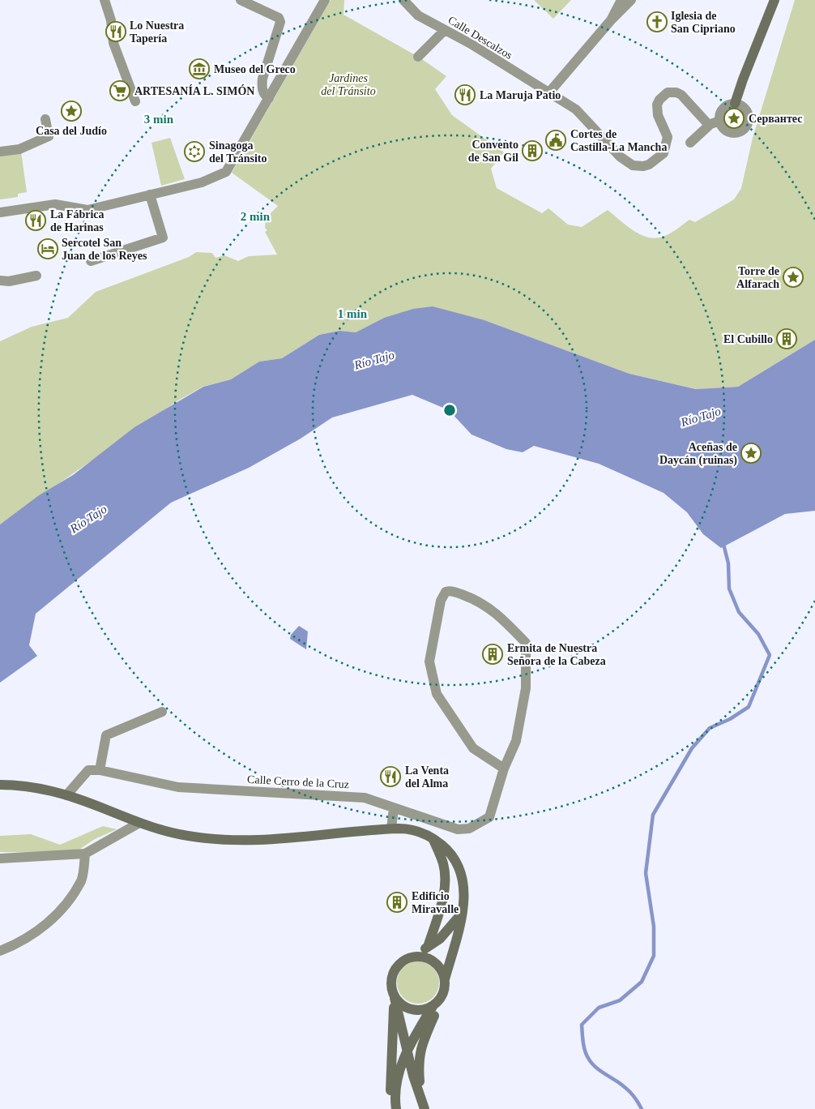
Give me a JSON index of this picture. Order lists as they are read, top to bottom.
{
  "streets": {
    "street": ["Calle Descalzos", "Calle Cerro de la Cruz"]
  },
  "water": ["Río Tajo"],
  "parks": ["Jardines del Tránsito"],
  "places": {
    "church": ["Iglesia de San Cipriano"],
    "restaurant": [
      "Lo Nuestra Tapería",
      "La Maruja Patio",
      "La Fábrica de Harinas",
      "La Venta del Alma"
    ],
    "museum": ["Museo del Greco"],
    "supermarket": ["ARTESANÍA L. SIMÓN"],
    "place": [
      "Casa del Judío",
      "Сервантес",
      "Torre de Alfarach",
      "Aceñas de Daycán (ruinas)"
    ],
    "public building": ["Cortes de Castilla-La Mancha"],
    "building": [
      "Convento de San Gil",
      "El Cubillo",
      "Ermita de Nuestra Señora de la Cabeza",
      "Edificio Miravalle"
    ],
    "synagogue": ["Sinagoga del Tránsito"],
    "hotel": ["Sercotel San Juan de los Reyes"]
  },
  "rings": ["3 min", "2 min", "1 min"]
}
